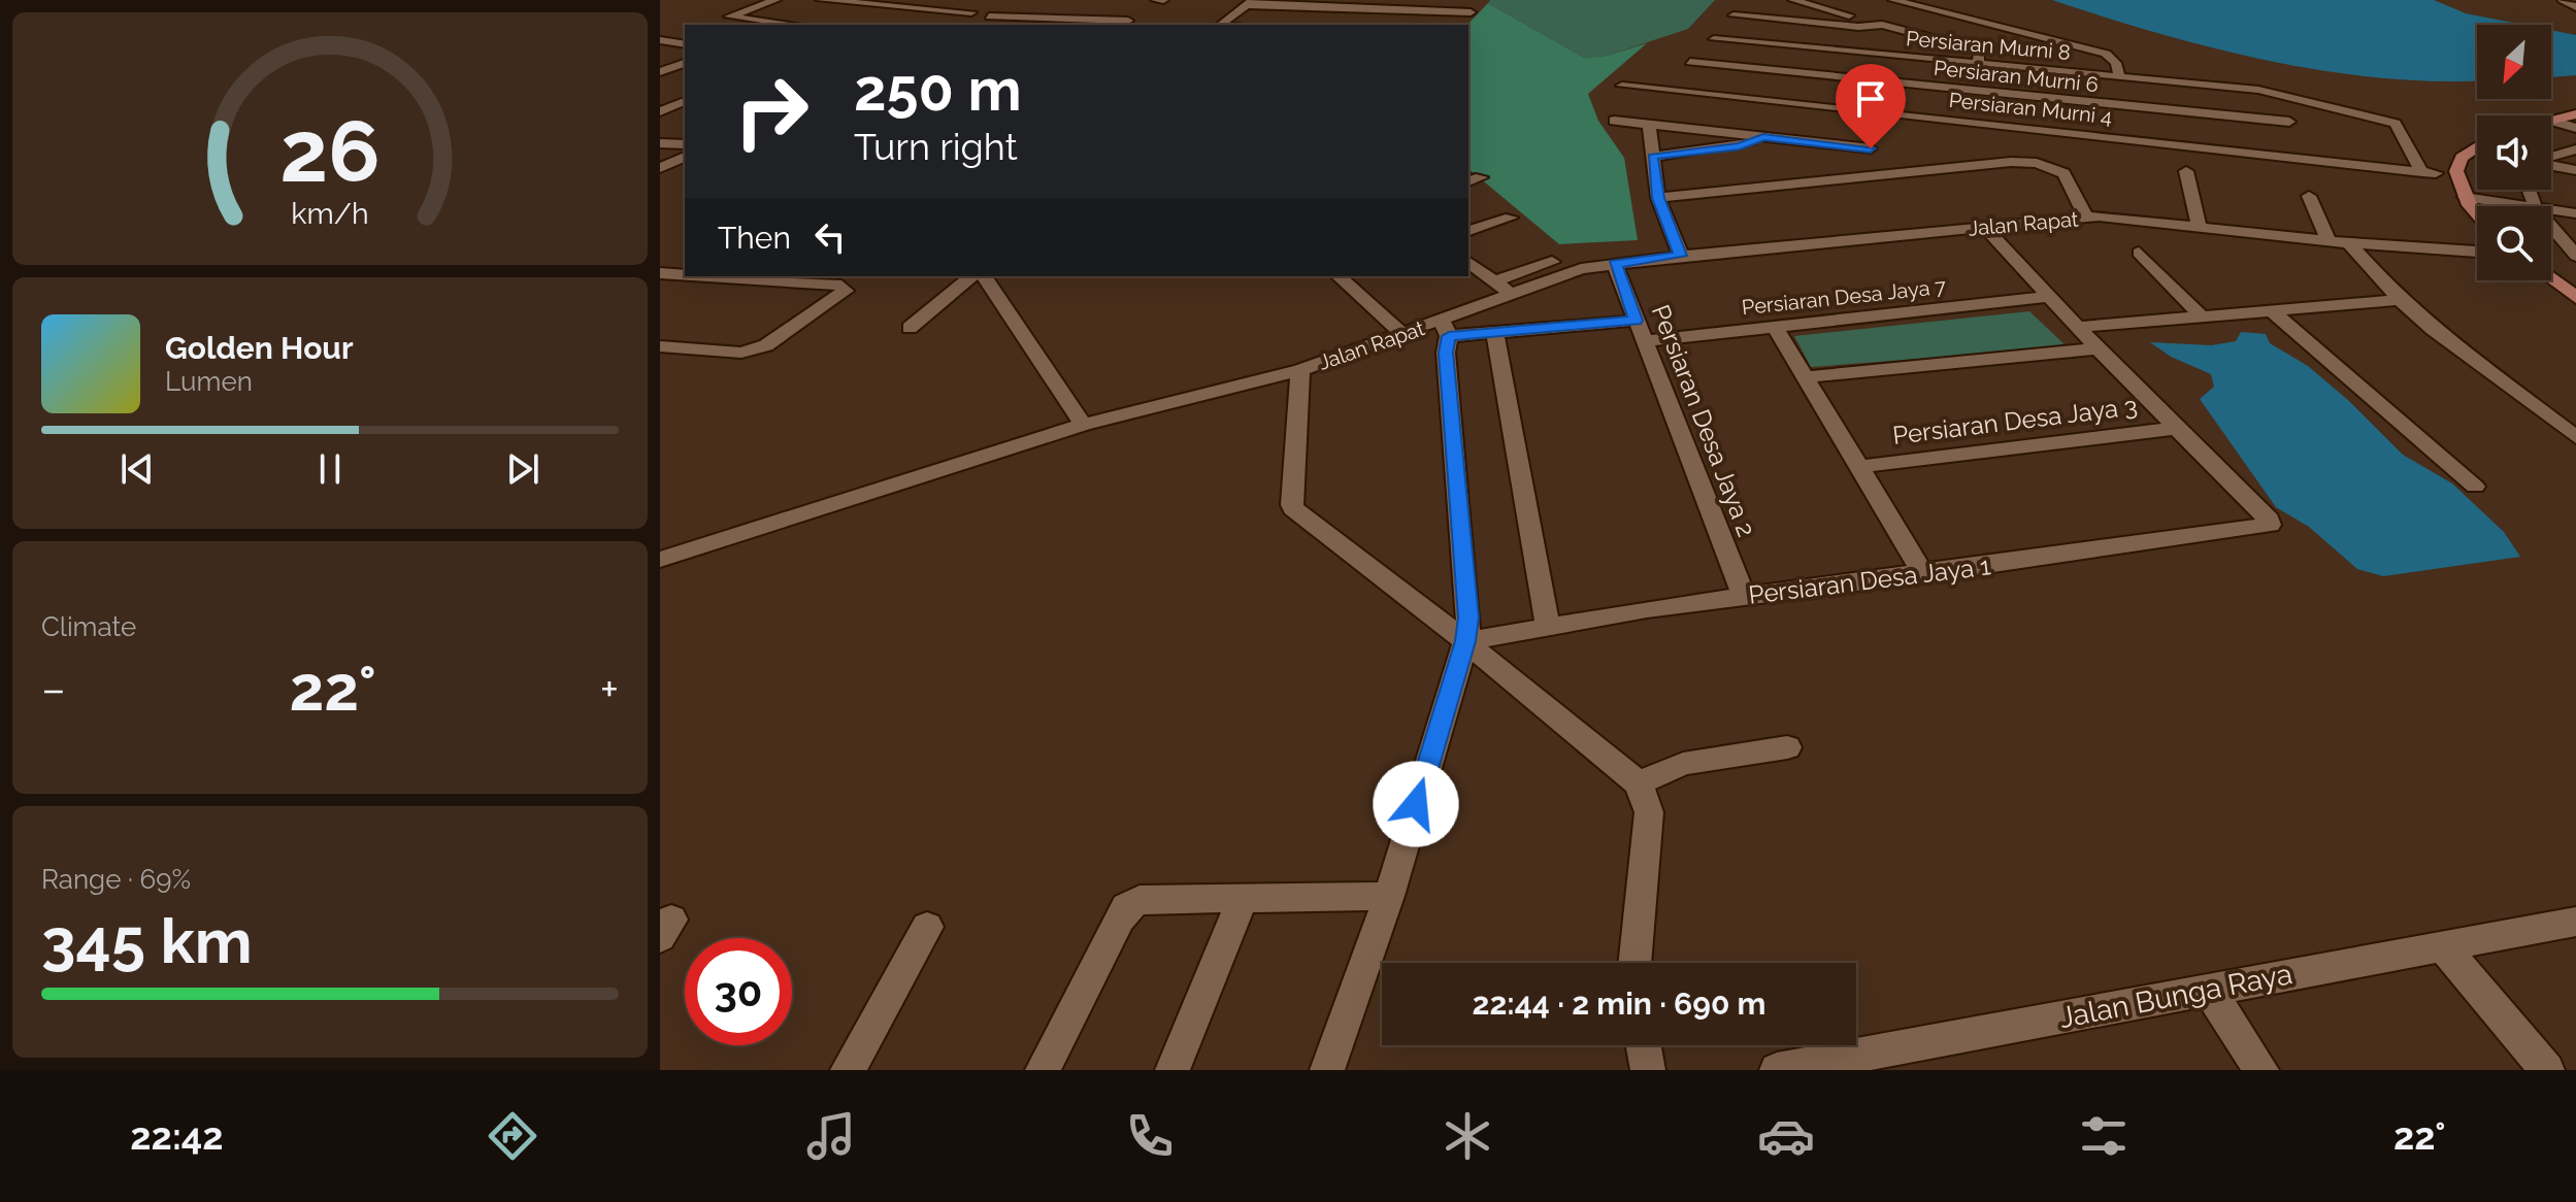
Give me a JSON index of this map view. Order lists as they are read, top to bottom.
{
  "streets": {
    "street": [
      "Persiaran Murni 8",
      "Persiaran Murni 6",
      "Persiaran Murni 4",
      "Jalan Rapat",
      "Persiaran Desa Jaya 7",
      "Persiaran Desa Jaya 2",
      "Persiaran Desa Jaya 3",
      "Persiaran Desa Jaya 1",
      "Jalan Bunga Raya"
    ]
  },
  "crossings": [
    ["Persiaran Murni 8", "Persiaran Murni 4"],
    ["Jalan Rapat", "Persiaran Desa Jaya 2"],
    ["Persiaran Desa Jaya 7", "Persiaran Desa Jaya 2"],
    ["Persiaran Desa Jaya 2", "Persiaran Desa Jaya 1"],
    ["Persiaran Desa Jaya 3", "Persiaran Desa Jaya 1"]
  ],
  "north": "bottom left",
  "page": {
    "turn": ["250 m", "Turn right"],
    "then": "Then",
    "song": ["Golden Hour", "Lumen"],
    "tile": [
      "Climate",
      ["Range · 69%", "345 km"]
    ],
    "heat": ["−", "22°", "+"],
    "limit": "30",
    "trip": "22:44 · 2 min · 690 m",
    "tabs": ["22:42", "22°"],
    "gauge": ["26", "km/h"]
  }
}
